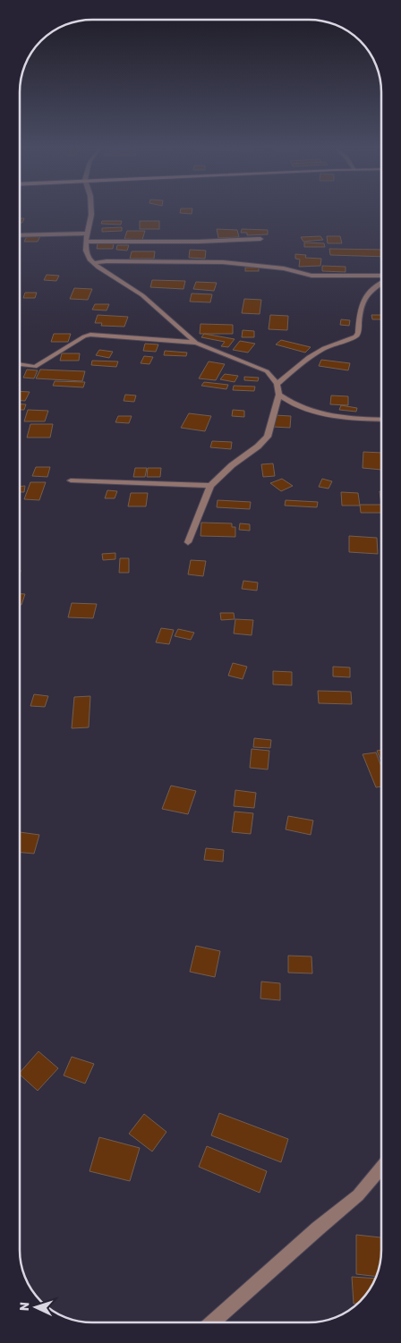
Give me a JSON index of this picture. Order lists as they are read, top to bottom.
{
  "north": "left"
}
